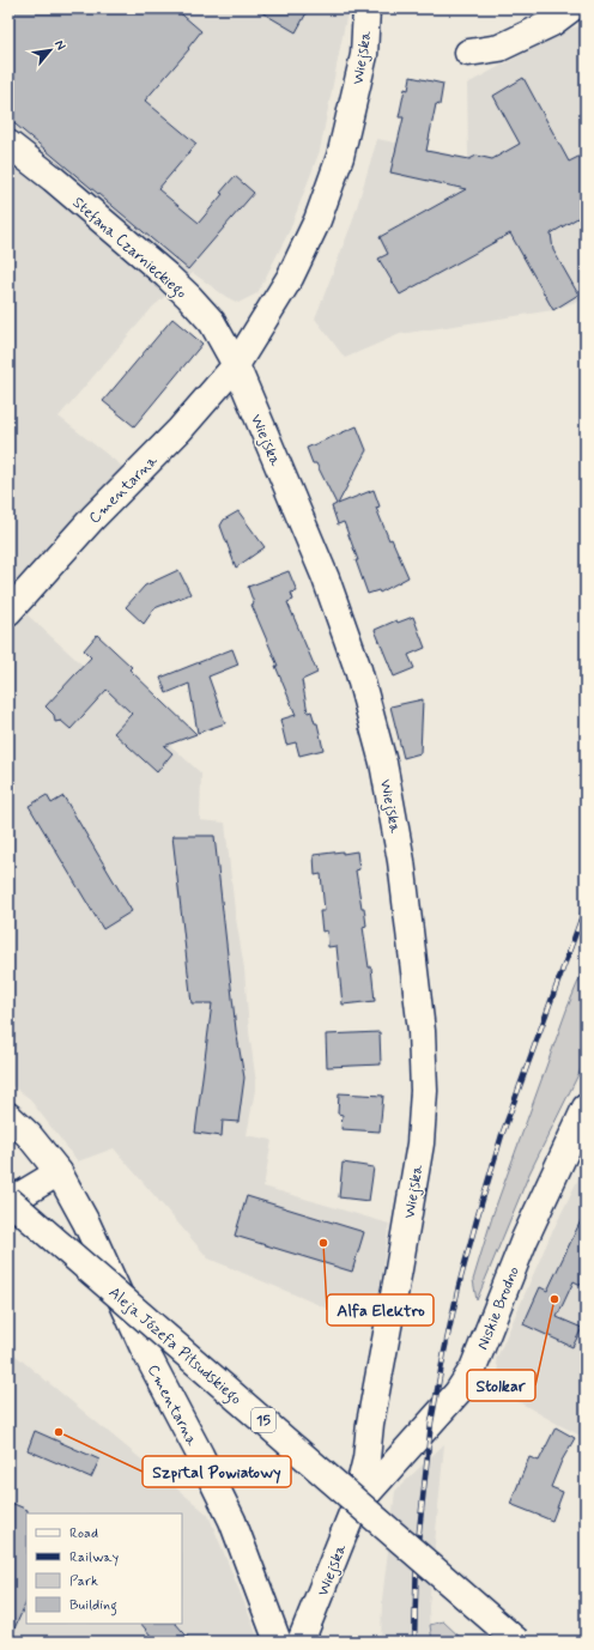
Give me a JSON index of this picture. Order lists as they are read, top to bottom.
{
  "streets": {
    "street": [
      "Wiejska",
      "Stefana Czarnieckiego",
      "Cmentarna",
      "Niskie Brodno",
      "Aleja Józefa Piłsudskiego",
      "15"
    ]
  },
  "crossings": [
    ["Wiejska", "Stefana Czarnieckiego"],
    ["Wiejska", "Cmentarna"],
    ["Wiejska", "Niskie Brodno"],
    ["Stefana Czarnieckiego", "Cmentarna"]
  ],
  "places": ["Alfa Elektro", "Stolkar", "Szpital Powiatowy"],
  "legend": [
    "Road",
    "Railway",
    "Park",
    "Building"
  ],
  "north": "top right"
}
